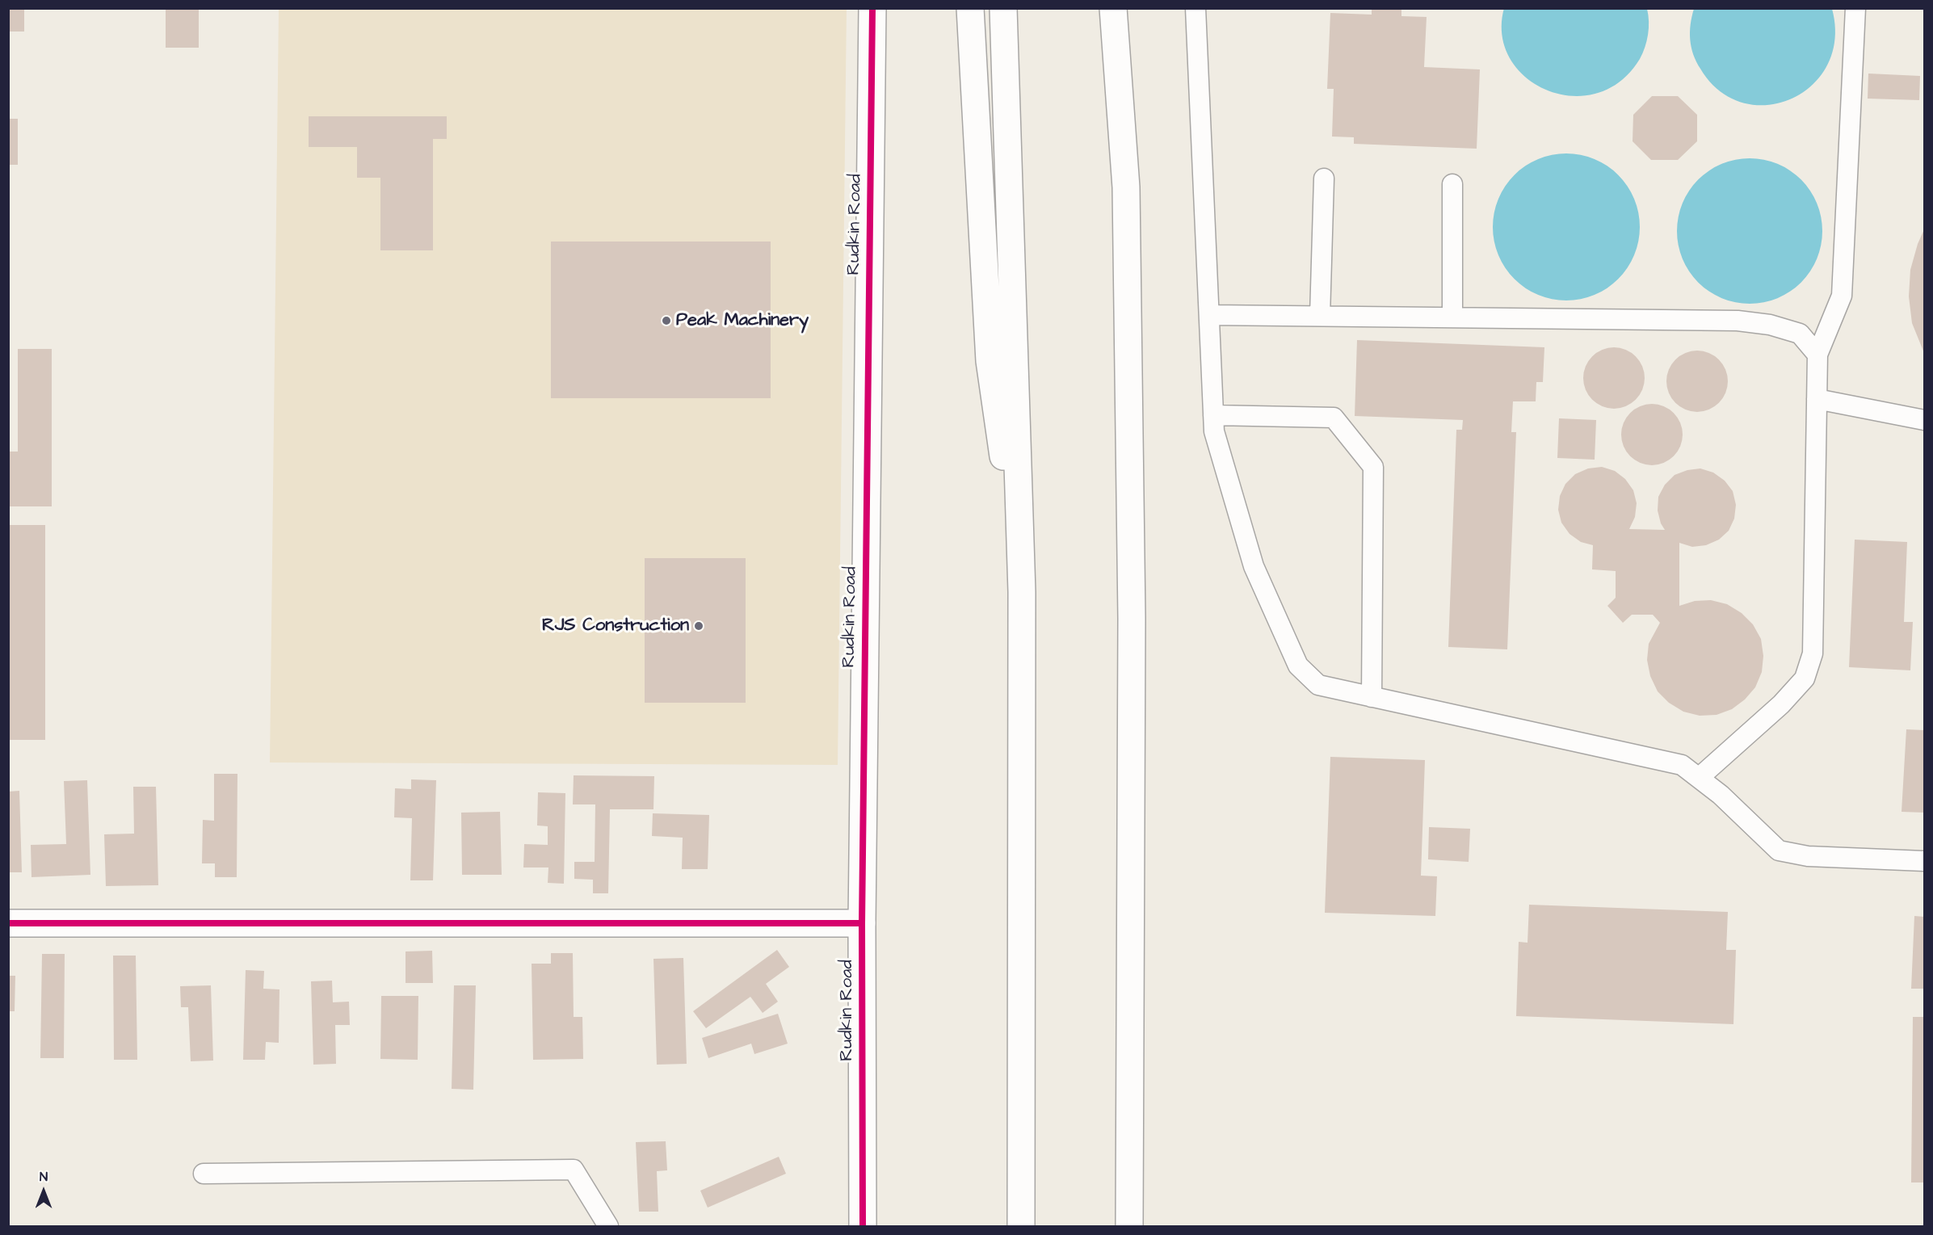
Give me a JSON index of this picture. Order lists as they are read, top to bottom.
{
  "streets": {
    "main road": ["Rudkin Road"]
  },
  "places": ["Peak Machinery", "RJS Construction"],
  "north": "top"
}
